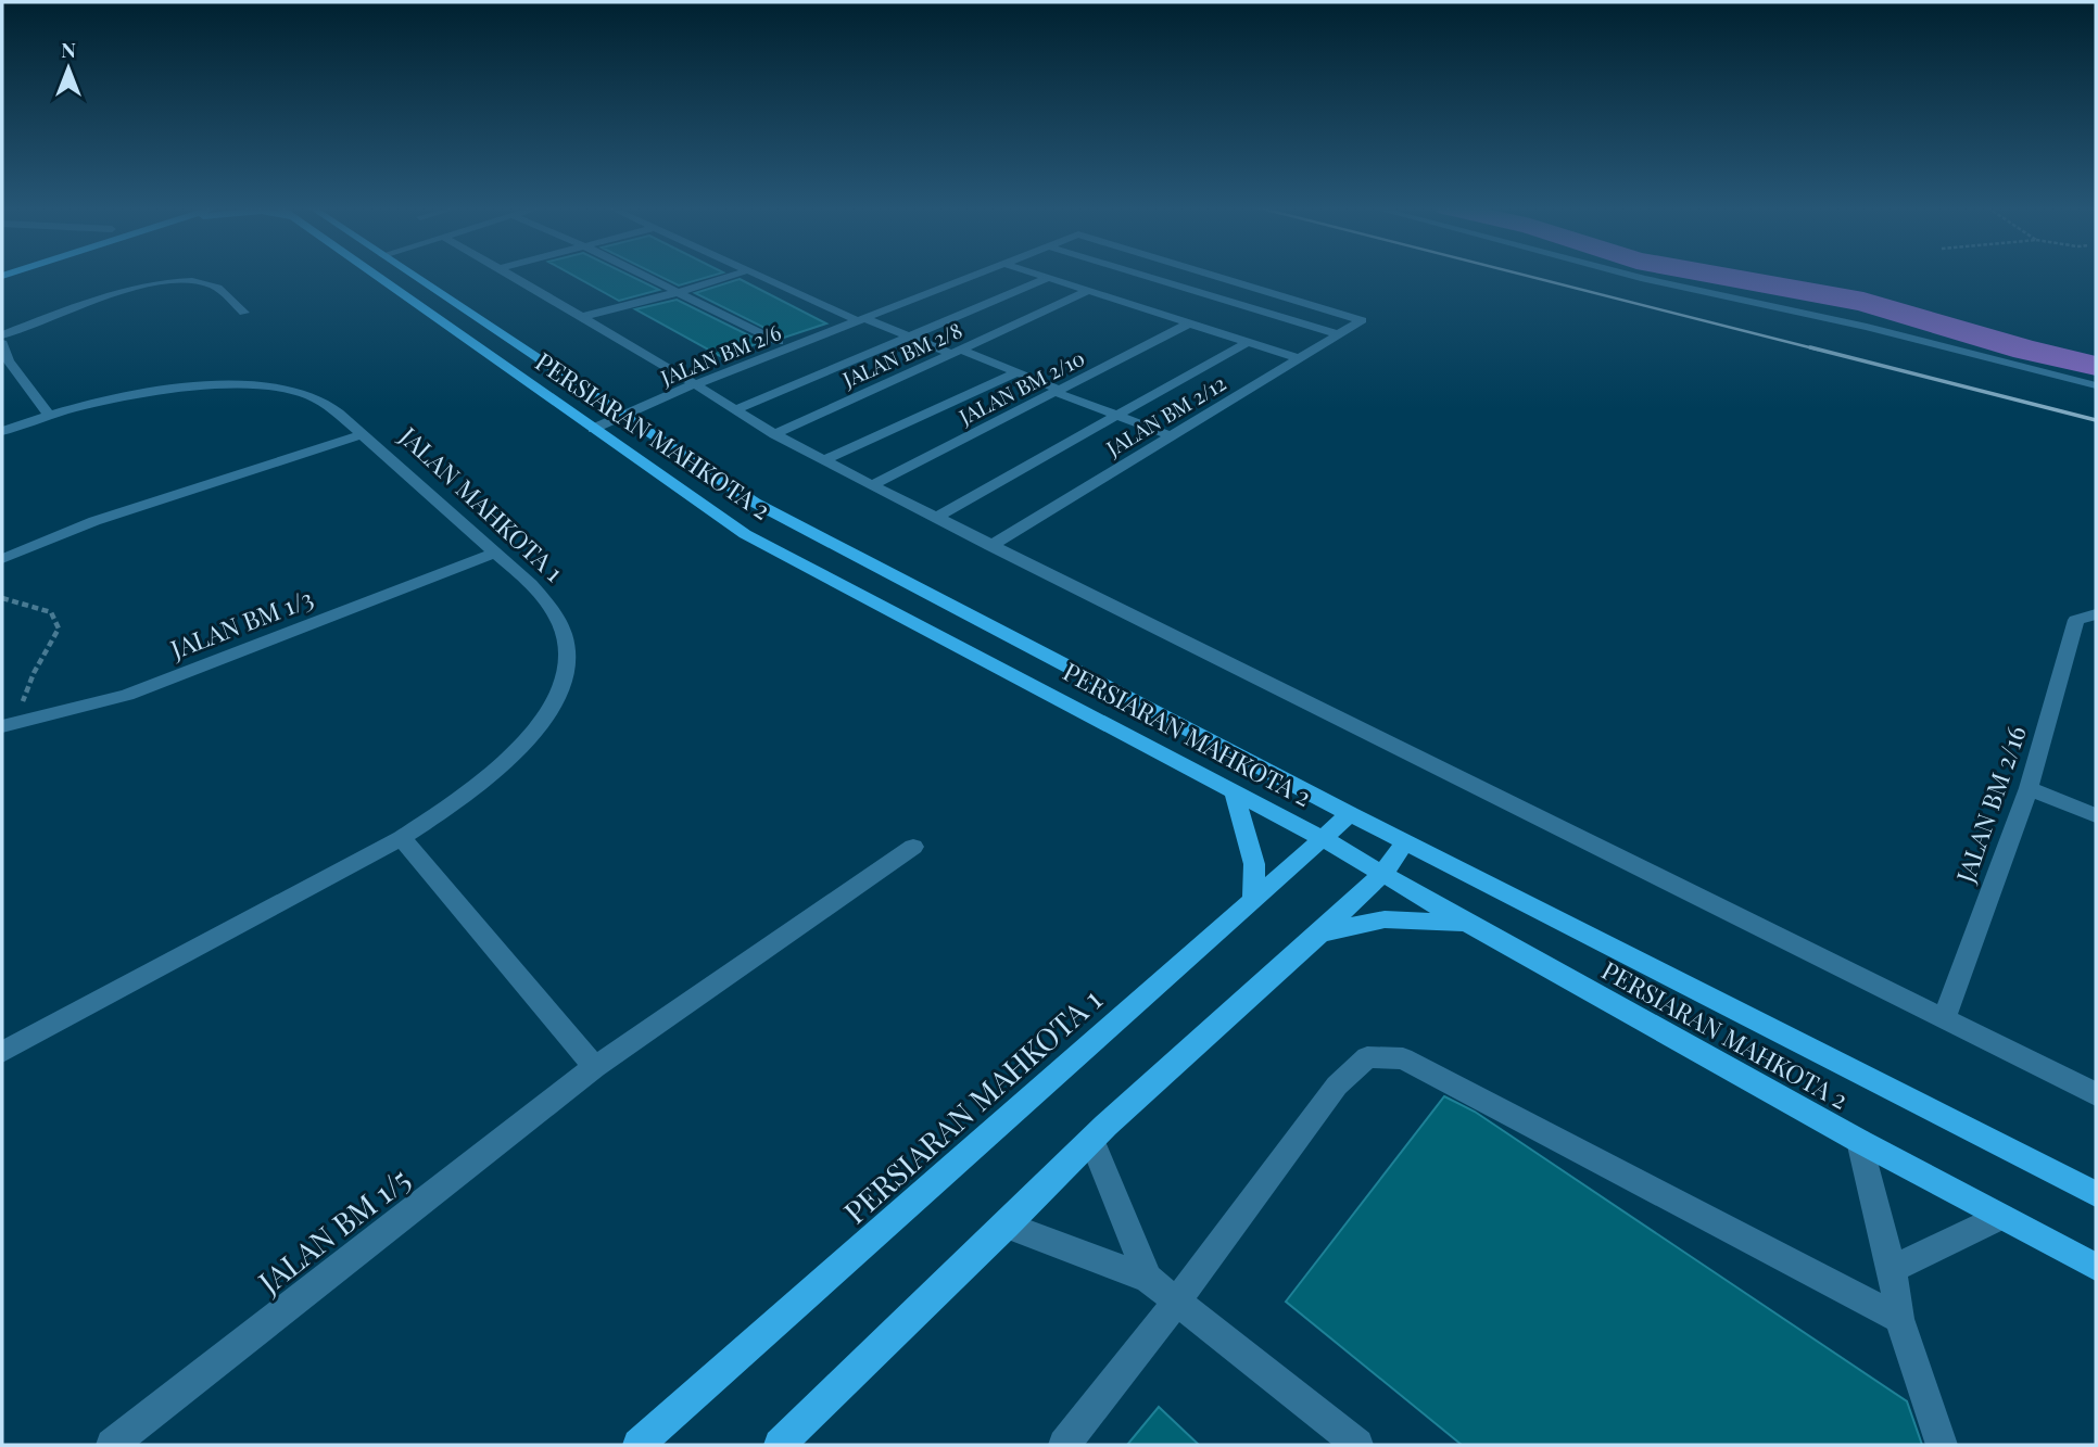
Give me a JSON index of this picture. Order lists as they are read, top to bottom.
{
  "streets": {
    "main road": ["PERSIARAN MAHKOTA 2", "PERSIARAN MAHKOTA 1"],
    "street": [
      "JALAN BM 2/6",
      "JALAN BM 2/8",
      "JALAN BM 2/10",
      "JALAN BM 2/12",
      "JALAN MAHKOTA 1",
      "JALAN BM 1/3",
      "JALAN BM 2/16",
      "JALAN BM 1/5"
    ]
  },
  "crossings": [
    ["JALAN BM 2/6", "PERSIARAN MAHKOTA 2"],
    ["PERSIARAN MAHKOTA 2", "PERSIARAN MAHKOTA 1"],
    ["JALAN MAHKOTA 1", "JALAN BM 1/3"]
  ],
  "north": "top"
}
